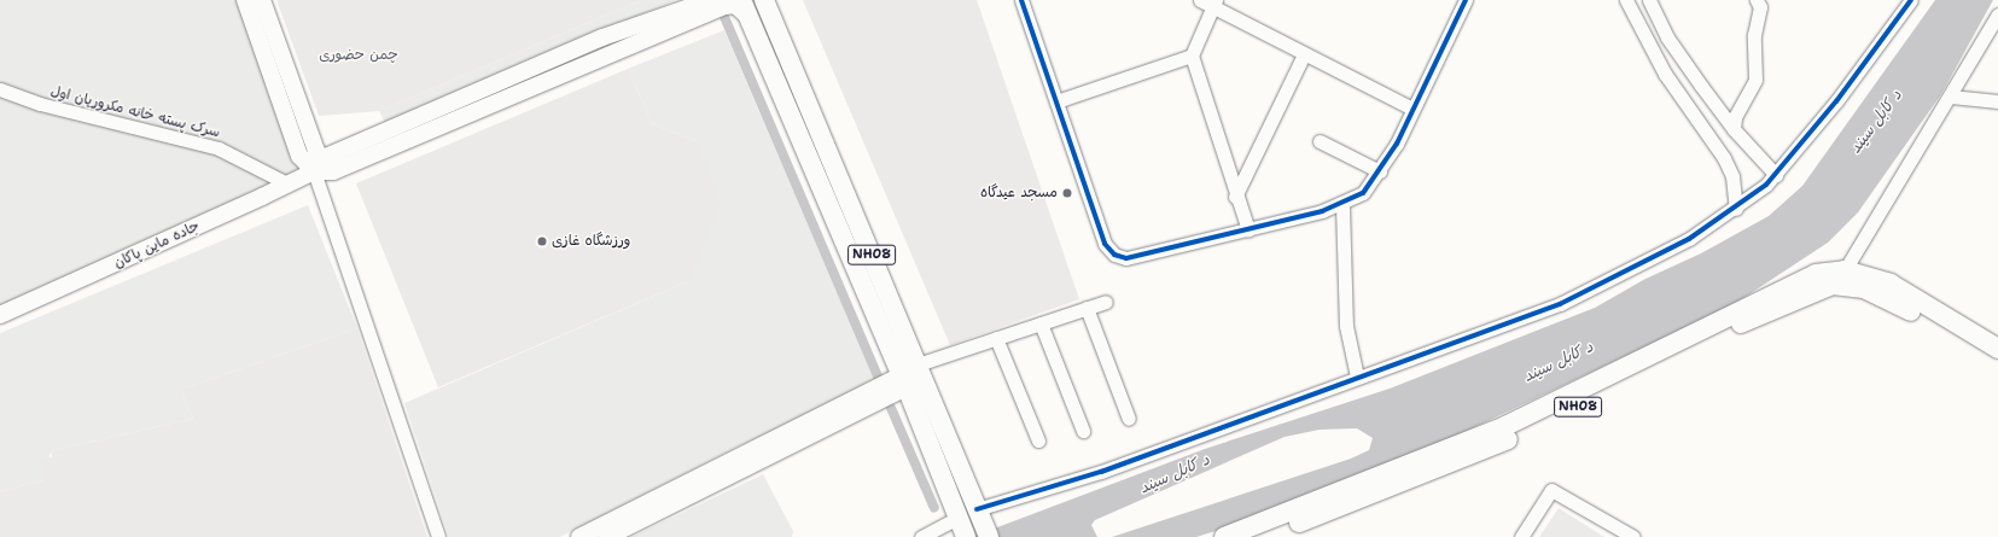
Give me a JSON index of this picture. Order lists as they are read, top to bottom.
{
  "streets": {
    "highway": ["NH08"],
    "main road": ["جاده ماین پاکان"],
    "street": ["سرک پسته خانه مکروریان اول"]
  },
  "crossings": [
    ["سرک پسته خانه مکروریان اول", "جاده ماین پاکان"]
  ],
  "water": ["د کابل سيند"],
  "parks": ["چمن حضوری"],
  "places": ["مسجد عیدگاه", "ورزشگاه غازی"]
}
